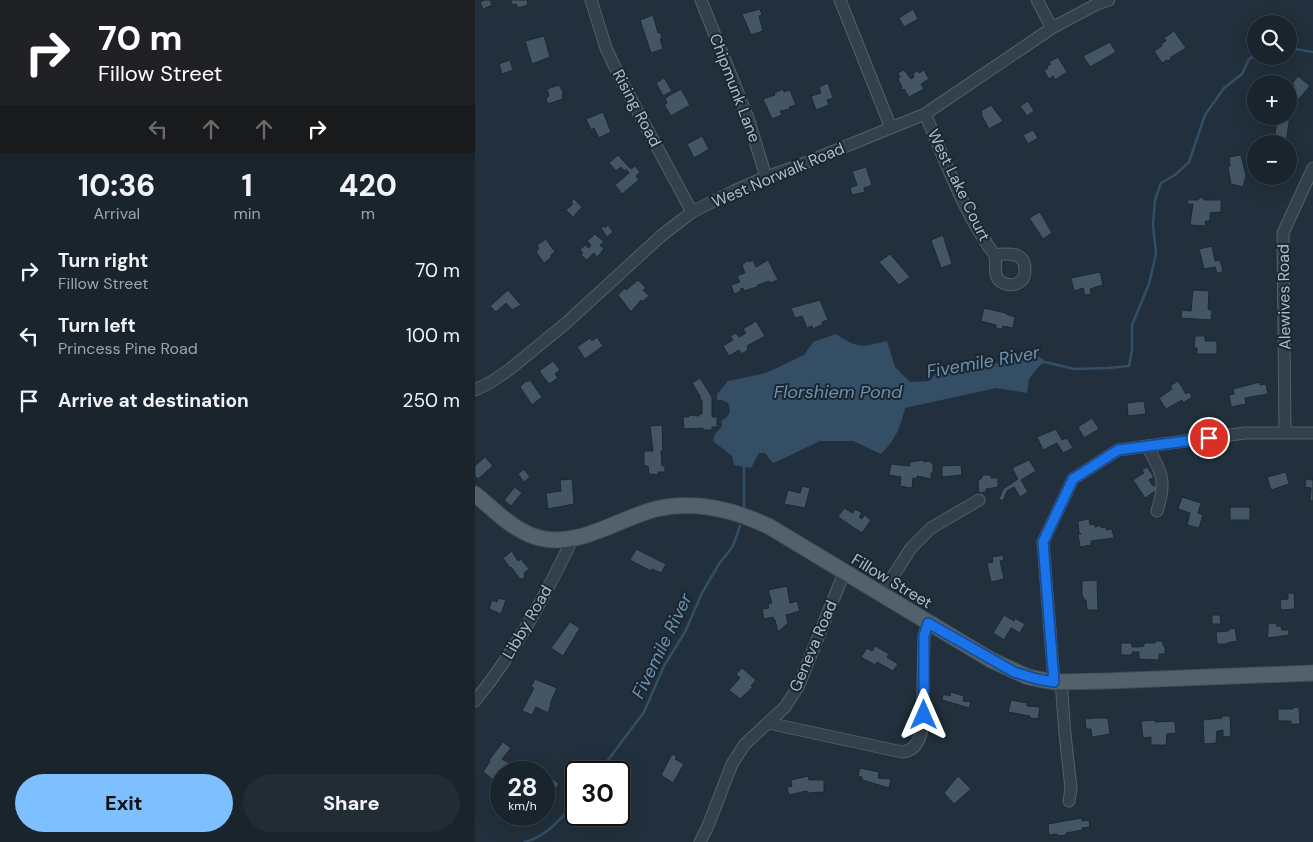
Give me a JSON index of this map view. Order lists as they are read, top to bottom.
{
  "streets": {
    "main road": ["Fillow Street"],
    "street": [
      "Chipmunk Lane",
      "Rising Road",
      "West Norwalk Road",
      "West Lake Court",
      "Alewives Road",
      "Libby Road",
      "Geneva Road"
    ]
  },
  "crossings": [
    ["Chipmunk Lane", "West Norwalk Road"],
    ["Rising Road", "West Norwalk Road"],
    ["West Norwalk Road", "West Lake Court"],
    ["Fillow Street", "Libby Road"],
    ["Fillow Street", "Geneva Road"]
  ],
  "water": ["Fivemile River", "Florshiem Pond"],
  "page": {
    "turn": ["70 m", "Fillow Street"],
    "map_buttons": ["+", "−"],
    "eta": [
      "10:36",
      "Arrival",
      "1",
      "min",
      "420",
      "m"
    ],
    "list": [
      {
        "name": "Turn right",
        "note": "Fillow Street",
        "value": "70 m"
      },
      {
        "name": "Turn left",
        "note": "Princess Pine Road",
        "value": "100 m"
      },
      {
        "name": "Arrive at destination",
        "value": "250 m"
      }
    ],
    "speed": "28 km/h",
    "limit": "30",
    "buttons": ["Exit", "Share"]
  }
}
